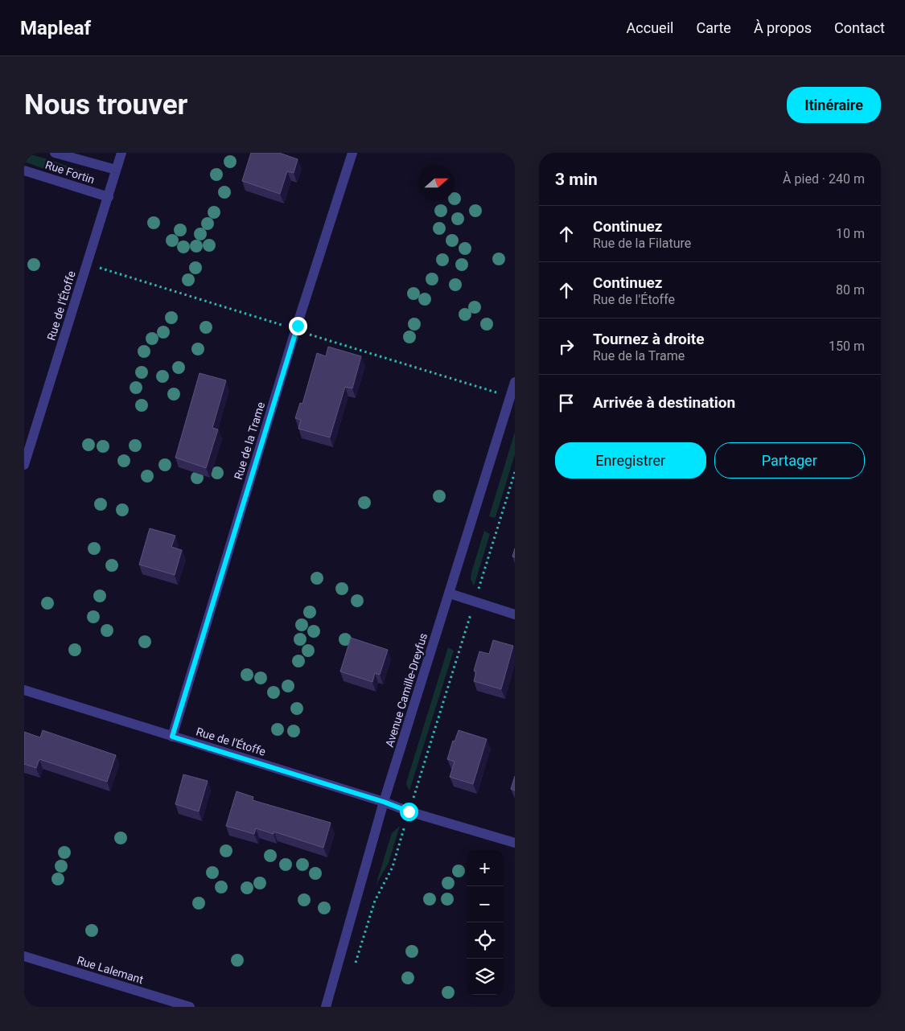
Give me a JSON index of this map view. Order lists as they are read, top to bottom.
{
  "streets": {
    "street": [
      "Rue Fortin",
      "Rue de l'Étoffe",
      "Rue de la Trame",
      "Avenue Camille-Dreyfus",
      "Rue Lalemant"
    ]
  },
  "crossings": [
    ["Rue Fortin", "Rue de l'Étoffe"],
    ["Rue de l'Étoffe", "Rue de la Trame"],
    ["Rue de l'Étoffe", "Avenue Camille-Dreyfus"]
  ],
  "north": "right",
  "page": {
    "header": "Mapleaf",
    "nav": [
      "Accueil",
      "Carte",
      "À propos",
      "Contact"
    ],
    "buttons": [
      "Itinéraire",
      ["Enregistrer", "Partager"]
    ],
    "title": "Nous trouver",
    "heading": ["3 min", "À pied · 240 m"],
    "list": [
      ["Continuez", "Rue de la Filature", "10 m"],
      ["Continuez", "Rue de l'Étoffe", "80 m"],
      ["Tournez à droite", "Rue de la Trame", "150 m"],
      "Arrivée à destination"
    ],
    "map_buttons": ["+", "−"]
  }
}
